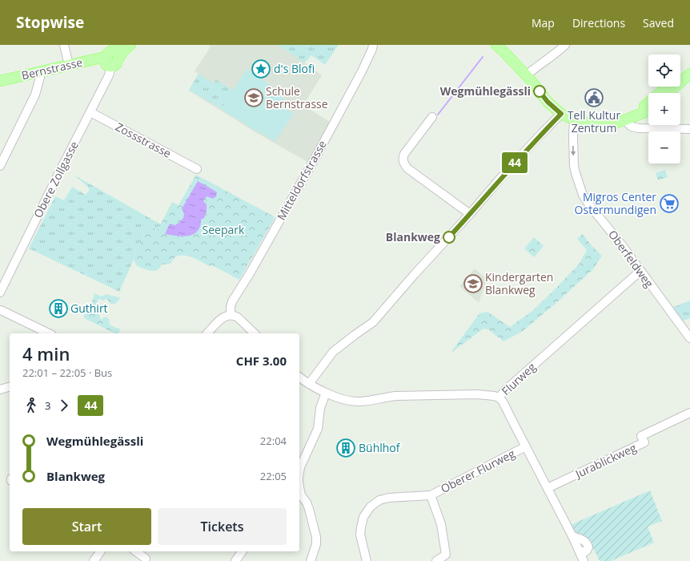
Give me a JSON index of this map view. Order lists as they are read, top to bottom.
{
  "streets": {
    "main road": ["Bernstrasse"],
    "street": [
      "Zossstrasse",
      "Obere Zollgasse",
      "Mitteldorfstrasse",
      "Oberfeldweg",
      "Flurweg",
      "Jurablickweg",
      "Oberer Flurweg"
    ]
  },
  "crossings": [
    ["Zossstrasse", "Obere Zollgasse"],
    ["Oberfeldweg", "Flurweg"],
    ["Flurweg", "Oberer Flurweg"],
    ["Jurablickweg", "Oberer Flurweg"]
  ],
  "one_way": ["Oberfeldweg"],
  "parks": ["Seepark"],
  "places": {
    "place": ["d's Blofi"],
    "other": ["Wegmühlegässli", "Blankweg"],
    "school or university": ["Schule Bernstrasse", "Kindergarten Blankweg"],
    "public building": ["Tell Kultur Zentrum"],
    "supermarket": ["Migros Center Ostermundigen"],
    "building": ["Guthirt", "Bühlhof"]
  },
  "lines": ["bus line 44"],
  "page": {
    "header": "Stopwise",
    "nav": ["Map", "Directions", "Saved"],
    "on_map": "44",
    "map_buttons": ["+", "−"],
    "heading": ["4 min", "22:01 – 22:05 · Bus", "CHF 3.00"],
    "legs": ["3", "44"],
    "list": [
      {
        "name": "Wegmühlegässli",
        "value": "22:04"
      },
      {
        "name": "Blankweg",
        "value": "22:05"
      }
    ],
    "buttons": ["Start", "Tickets"]
  }
}
